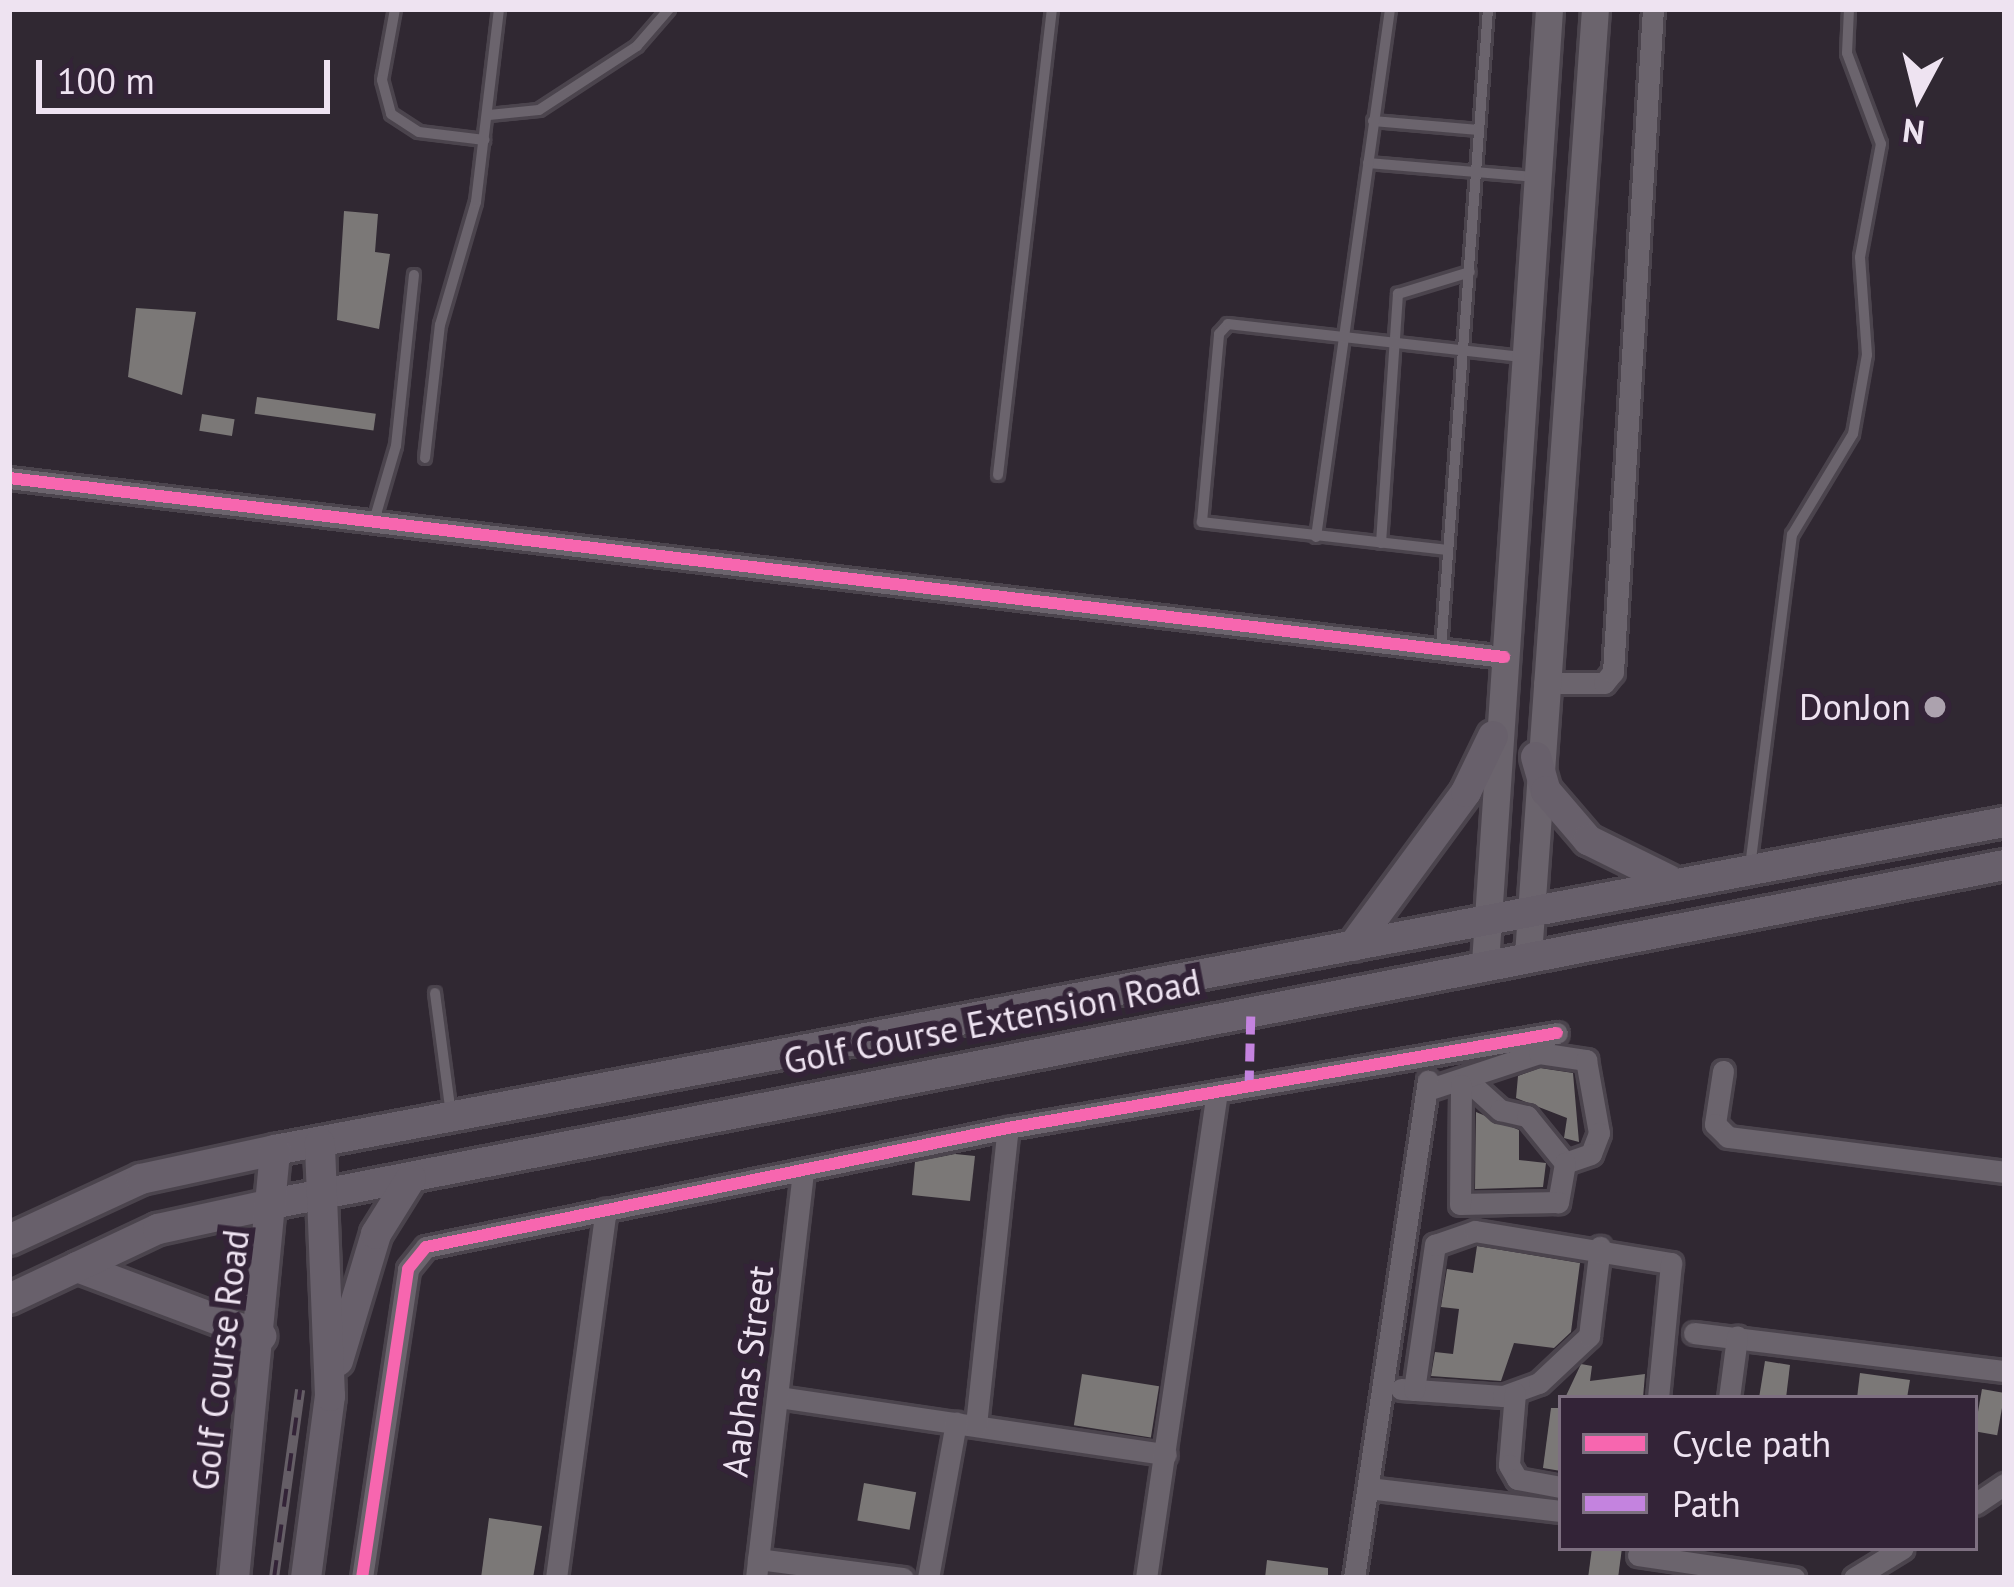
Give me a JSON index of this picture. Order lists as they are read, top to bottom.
{
  "streets": {
    "main road": ["Golf Course Extension Road", "Golf Course Road"],
    "street": ["Aabhas Street"]
  },
  "crossings": [
    ["Golf Course Extension Road", "Golf Course Road"]
  ],
  "places": ["DonJon"],
  "legend": ["Cycle path", "Path"],
  "scale_bar": "100 m",
  "north": "bottom"
}
